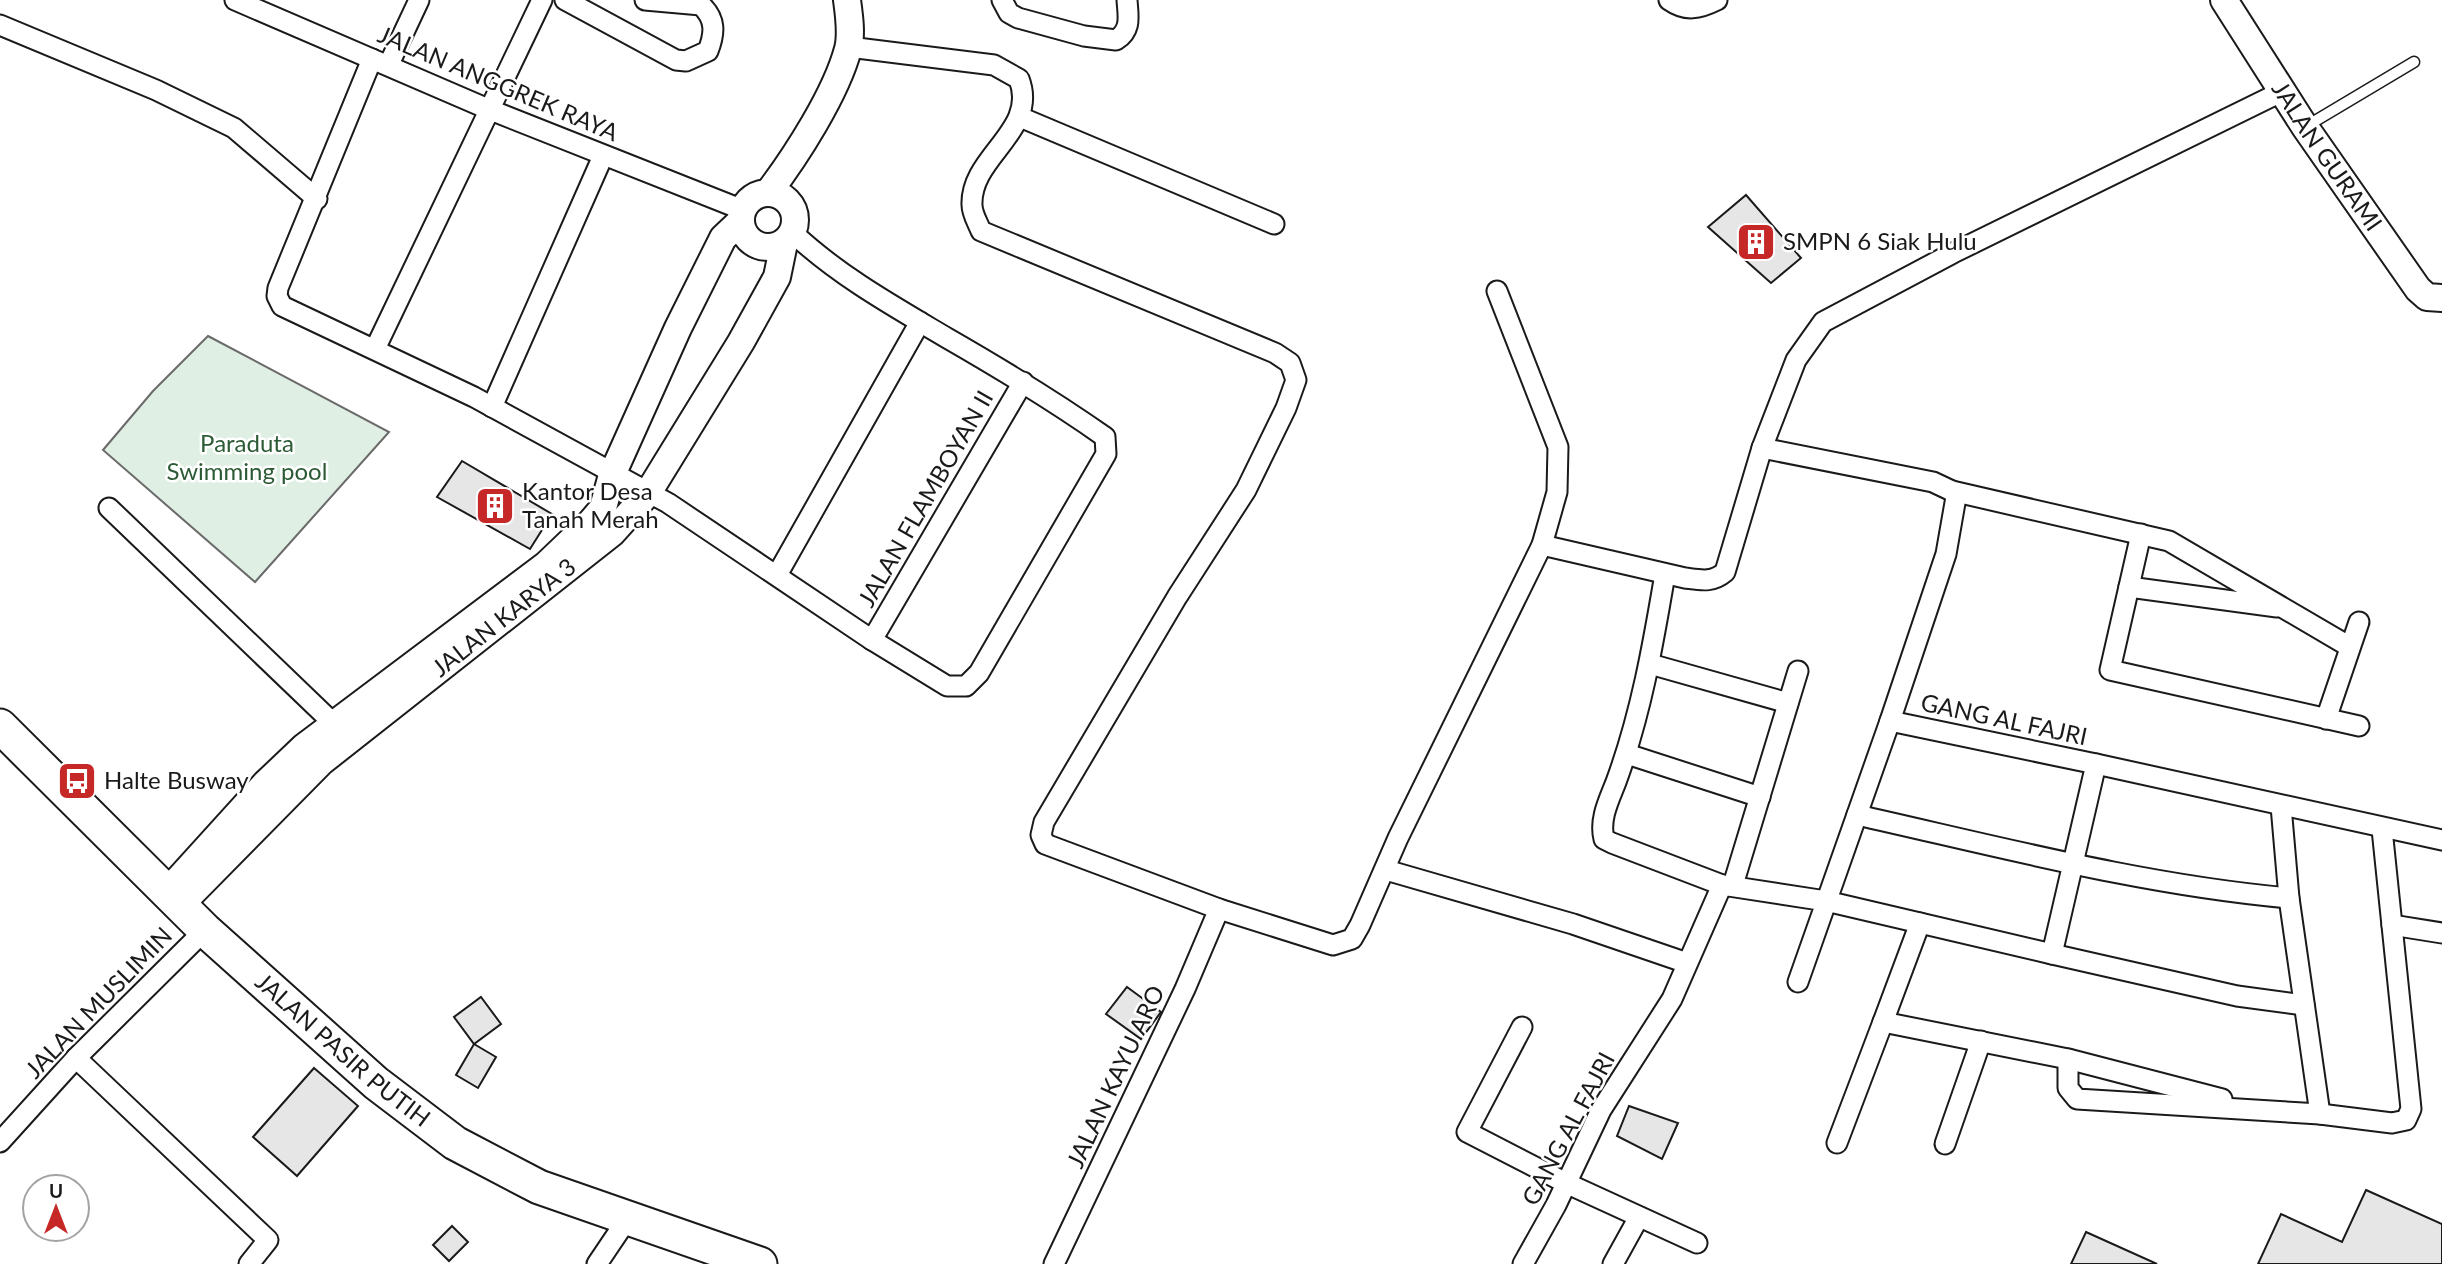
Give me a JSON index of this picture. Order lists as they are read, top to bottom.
{
  "streets": {
    "highway": ["JALAN PASIR PUTIH"],
    "street": [
      "JALAN ANGGREK RAYA",
      "JALAN GURAMI",
      "JALAN FLAMBOYAN II",
      "JALAN KARYA 3",
      "GANG AL FAJRI",
      "JALAN MUSLIMIN",
      "JALAN KAYU ARO"
    ]
  },
  "crossings": [
    ["JALAN ANGGREK RAYA", "JALAN KARYA 3"],
    ["JALAN KARYA 3", "JALAN PASIR PUTIH"],
    ["JALAN MUSLIMIN", "JALAN PASIR PUTIH"]
  ],
  "parks": ["Paraduta Swimming pool"],
  "places": {
    "building": ["SMPN 6 Siak Hulu", "Kantor Desa Tanah Merah"],
    "bus stop": ["Halte Busway"]
  },
  "north": "top"
}
